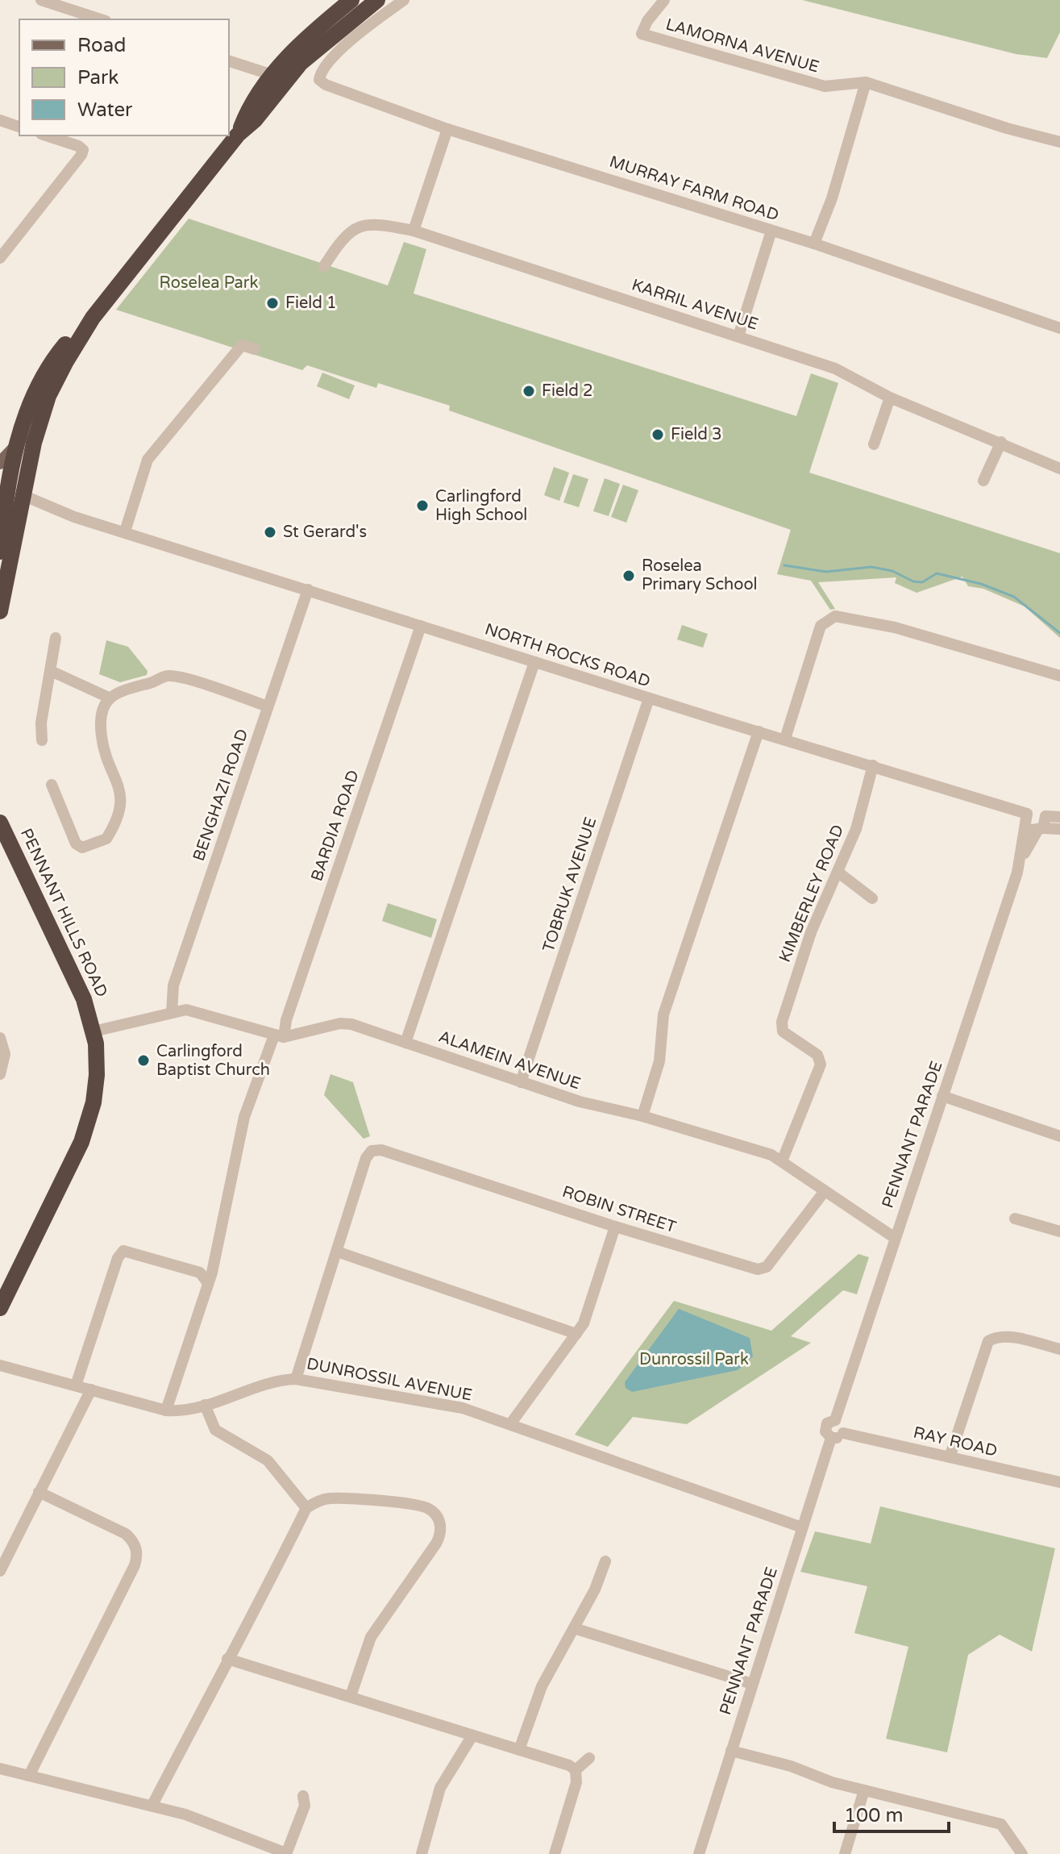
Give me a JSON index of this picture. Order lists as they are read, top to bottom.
{
  "streets": {
    "highway": ["PENNANT HILLS ROAD"],
    "main road": ["NORTH ROCKS ROAD"],
    "street": [
      "LAMORNA AVENUE",
      "MURRAY FARM ROAD",
      "KARRIL AVENUE",
      "BENGHAZI ROAD",
      "BARDIA ROAD",
      "TOBRUK AVENUE",
      "KIMBERLEY ROAD",
      "ALAMEIN AVENUE",
      "PENNANT PARADE",
      "ROBIN STREET",
      "DUNROSSIL AVENUE",
      "RAY ROAD"
    ]
  },
  "crossings": [
    ["NORTH ROCKS ROAD", "BENGHAZI ROAD"],
    ["NORTH ROCKS ROAD", "BARDIA ROAD"],
    ["NORTH ROCKS ROAD", "TOBRUK AVENUE"],
    ["NORTH ROCKS ROAD", "KIMBERLEY ROAD"],
    ["NORTH ROCKS ROAD", "PENNANT PARADE"],
    ["BENGHAZI ROAD", "ALAMEIN AVENUE"],
    ["BARDIA ROAD", "ALAMEIN AVENUE"],
    ["BARDIA ROAD", "DUNROSSIL AVENUE"],
    ["TOBRUK AVENUE", "ALAMEIN AVENUE"],
    ["KIMBERLEY ROAD", "ALAMEIN AVENUE"],
    ["PENNANT HILLS ROAD", "ALAMEIN AVENUE"],
    ["ALAMEIN AVENUE", "PENNANT PARADE"],
    ["ALAMEIN AVENUE", "ROBIN STREET"],
    ["PENNANT PARADE", "DUNROSSIL AVENUE"],
    ["PENNANT PARADE", "RAY ROAD"]
  ],
  "parks": ["Roselea Park", "Dunrossil Park"],
  "places": [
    "Field 1",
    "Field 2",
    "Field 3",
    "Carlingford High School",
    "St Gerard's",
    "Roselea Primary School",
    "Carlingford Baptist Church"
  ],
  "legend": ["Road", "Park", "Water"],
  "scale_bar": "100 m"
}
